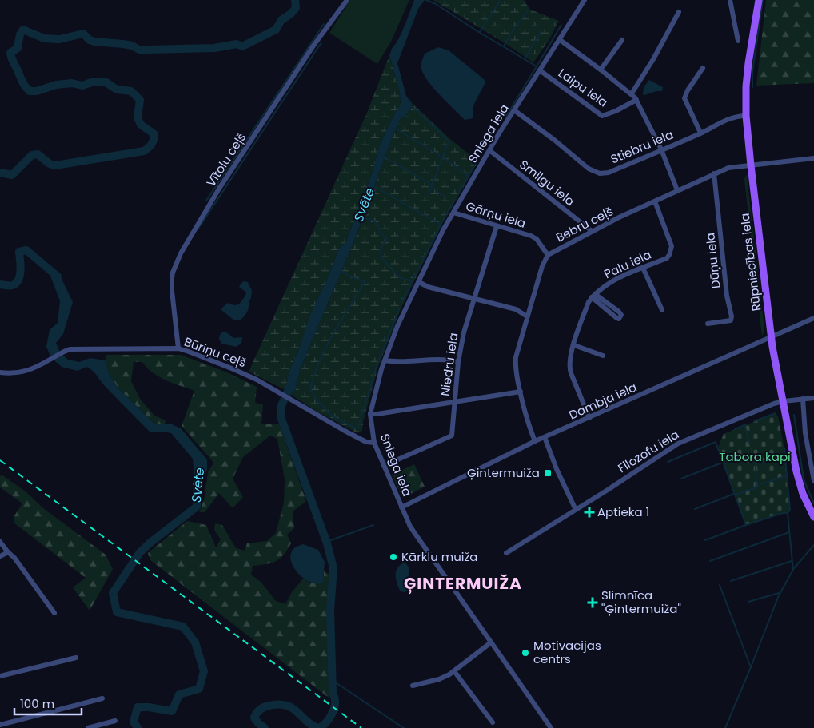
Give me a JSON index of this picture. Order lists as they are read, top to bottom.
{
  "streets": {
    "main road": ["Rūpniecības iela"],
    "street": [
      "Laipu iela",
      "Sniega iela",
      "Stiebru iela",
      "Vītolu ceļš",
      "Smilgu iela",
      "Gārņu iela",
      "Bebru ceļš",
      "Dūņu iela",
      "Palu iela",
      "Būriņu ceļš",
      "Niedru iela",
      "Dambja iela",
      "Filozofu iela"
    ]
  },
  "crossings": [
    ["Laipu iela", "Sniega iela"],
    ["Laipu iela", "Stiebru iela"],
    ["Laipu iela", "Bebru ceļš"],
    ["Sniega iela", "Stiebru iela"],
    ["Sniega iela", "Smilgu iela"],
    ["Sniega iela", "Gārņu iela"],
    ["Sniega iela", "Būriņu ceļš"],
    ["Sniega iela", "Niedru iela"],
    ["Sniega iela", "Dambja iela"],
    ["Stiebru iela", "Rūpniecības iela"],
    ["Vītolu ceļš", "Būriņu ceļš"],
    ["Smilgu iela", "Bebru ceļš"],
    ["Gārņu iela", "Bebru ceļš"],
    ["Gārņu iela", "Niedru iela"],
    ["Bebru ceļš", "Dūņu iela"],
    ["Bebru ceļš", "Rūpniecības iela"],
    ["Bebru ceļš", "Palu iela"],
    ["Bebru ceļš", "Dambja iela"],
    ["Rūpniecības iela", "Dambja iela"],
    ["Rūpniecības iela", "Filozofu iela"]
  ],
  "districts": ["ĢINTERMUIŽA"],
  "water": ["Svēte"],
  "parks": ["Tabora kapi"],
  "places": {
    "transit": ["Ģintermuiža"],
    "health": ["Aptieka 1", "Slimnīca \"Ģintermuiža\""],
    "other": ["Kārklu muiža", "Motivācijas centrs"]
  },
  "scale_bar": "100 m"
}
